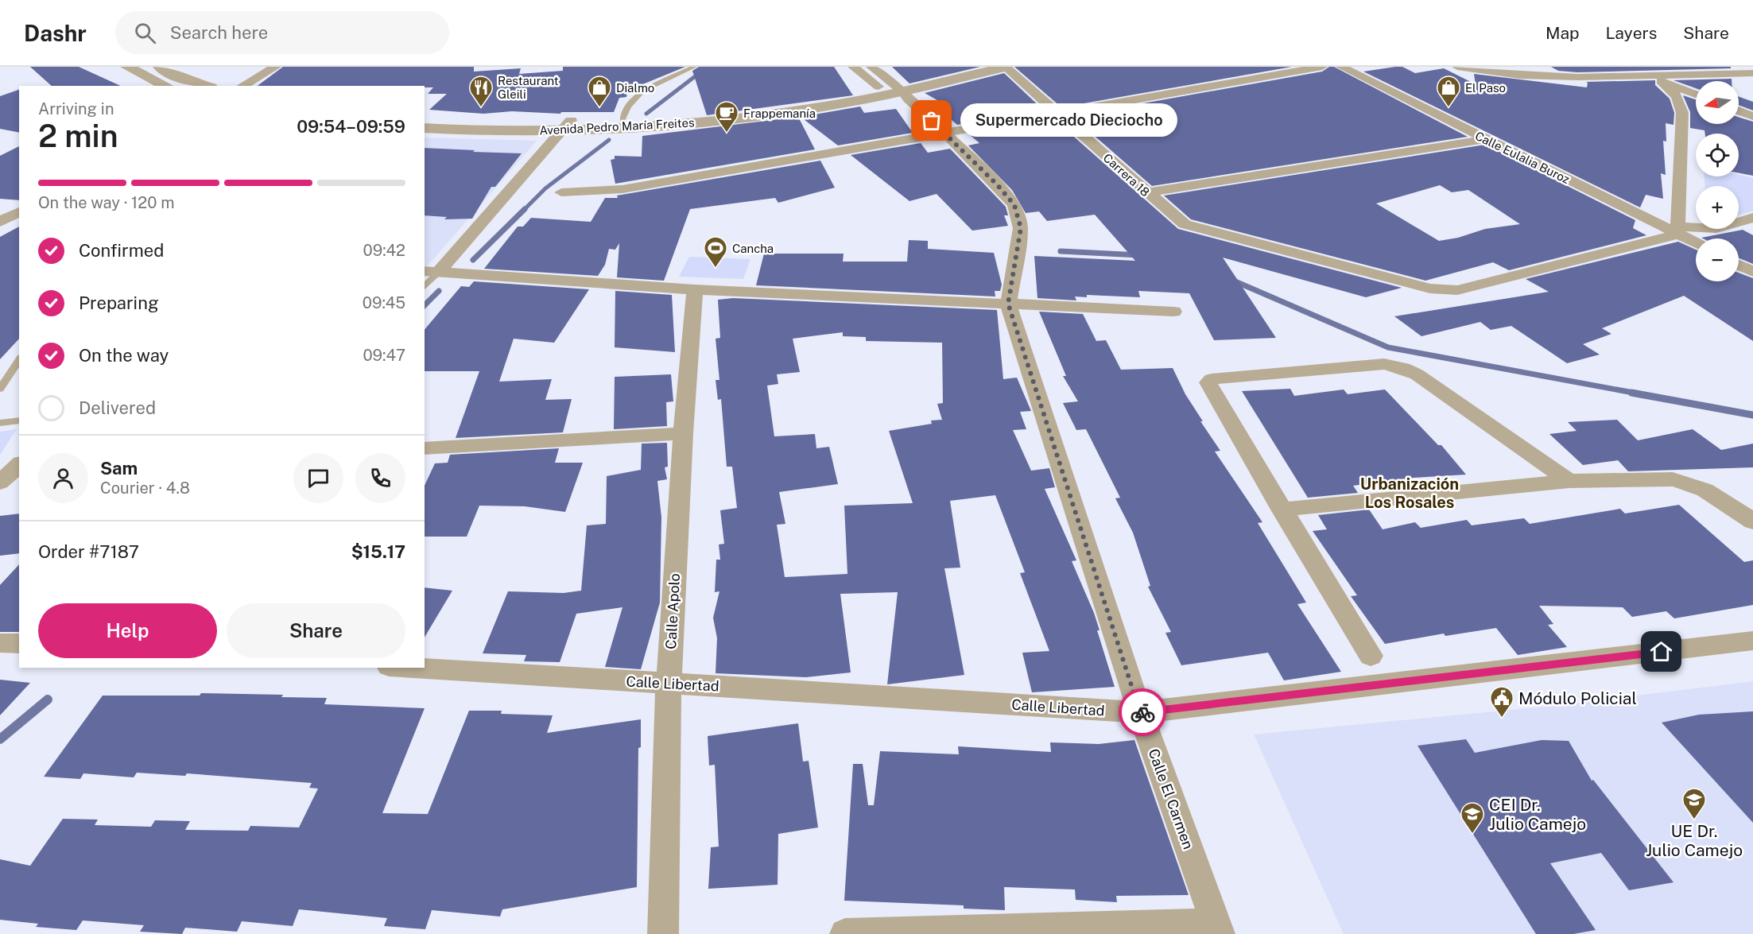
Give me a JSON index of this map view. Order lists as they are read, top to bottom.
{
  "streets": {
    "street": [
      "Avenida Pedro María Freites",
      "Calle Eulalia Buroz",
      "Carrera 18",
      "Calle Apolo",
      "Calle Libertad",
      "Calle El Carmen"
    ]
  },
  "crossings": [
    ["Avenida Pedro María Freites", "Carrera 18"],
    ["Avenida Pedro María Freites", "Calle El Carmen"],
    ["Calle Eulalia Buroz", "Carrera 18"],
    ["Calle Apolo", "Calle Libertad"],
    ["Calle Libertad", "Calle El Carmen"]
  ],
  "districts": ["Urbanización Los Rosales"],
  "places": {
    "restaurant": ["Restaurant Gleili"],
    "shop": ["Dialmo", "El Paso"],
    "other": ["Supermercado Dieciocho"],
    "cafe": ["Frappemanía"],
    "sports": ["Cancha"],
    "public building": ["Módulo Policial"],
    "school or university": ["UE Dr. Julio Camejo", "CEI Dr. Julio Camejo"]
  },
  "north": "left",
  "page": {
    "header": "Dashr",
    "search": "Search here",
    "nav": ["Map", "Layers", "Share"],
    "map_buttons": ["+", "−"],
    "heading": ["2 min", "Arriving in", "09:54–09:59"],
    "panel": [
      "Sam",
      "Courier · 4.8",
      "Order #7187",
      "$15.17"
    ],
    "bubble": "Supermercado Dieciocho",
    "bar": "On the way · 120 m",
    "list": [
      ["Confirmed", "09:42"],
      ["Preparing", "09:45"],
      ["On the way", "09:47"],
      "Delivered"
    ],
    "buttons": ["Help", "Share"]
  }
}
